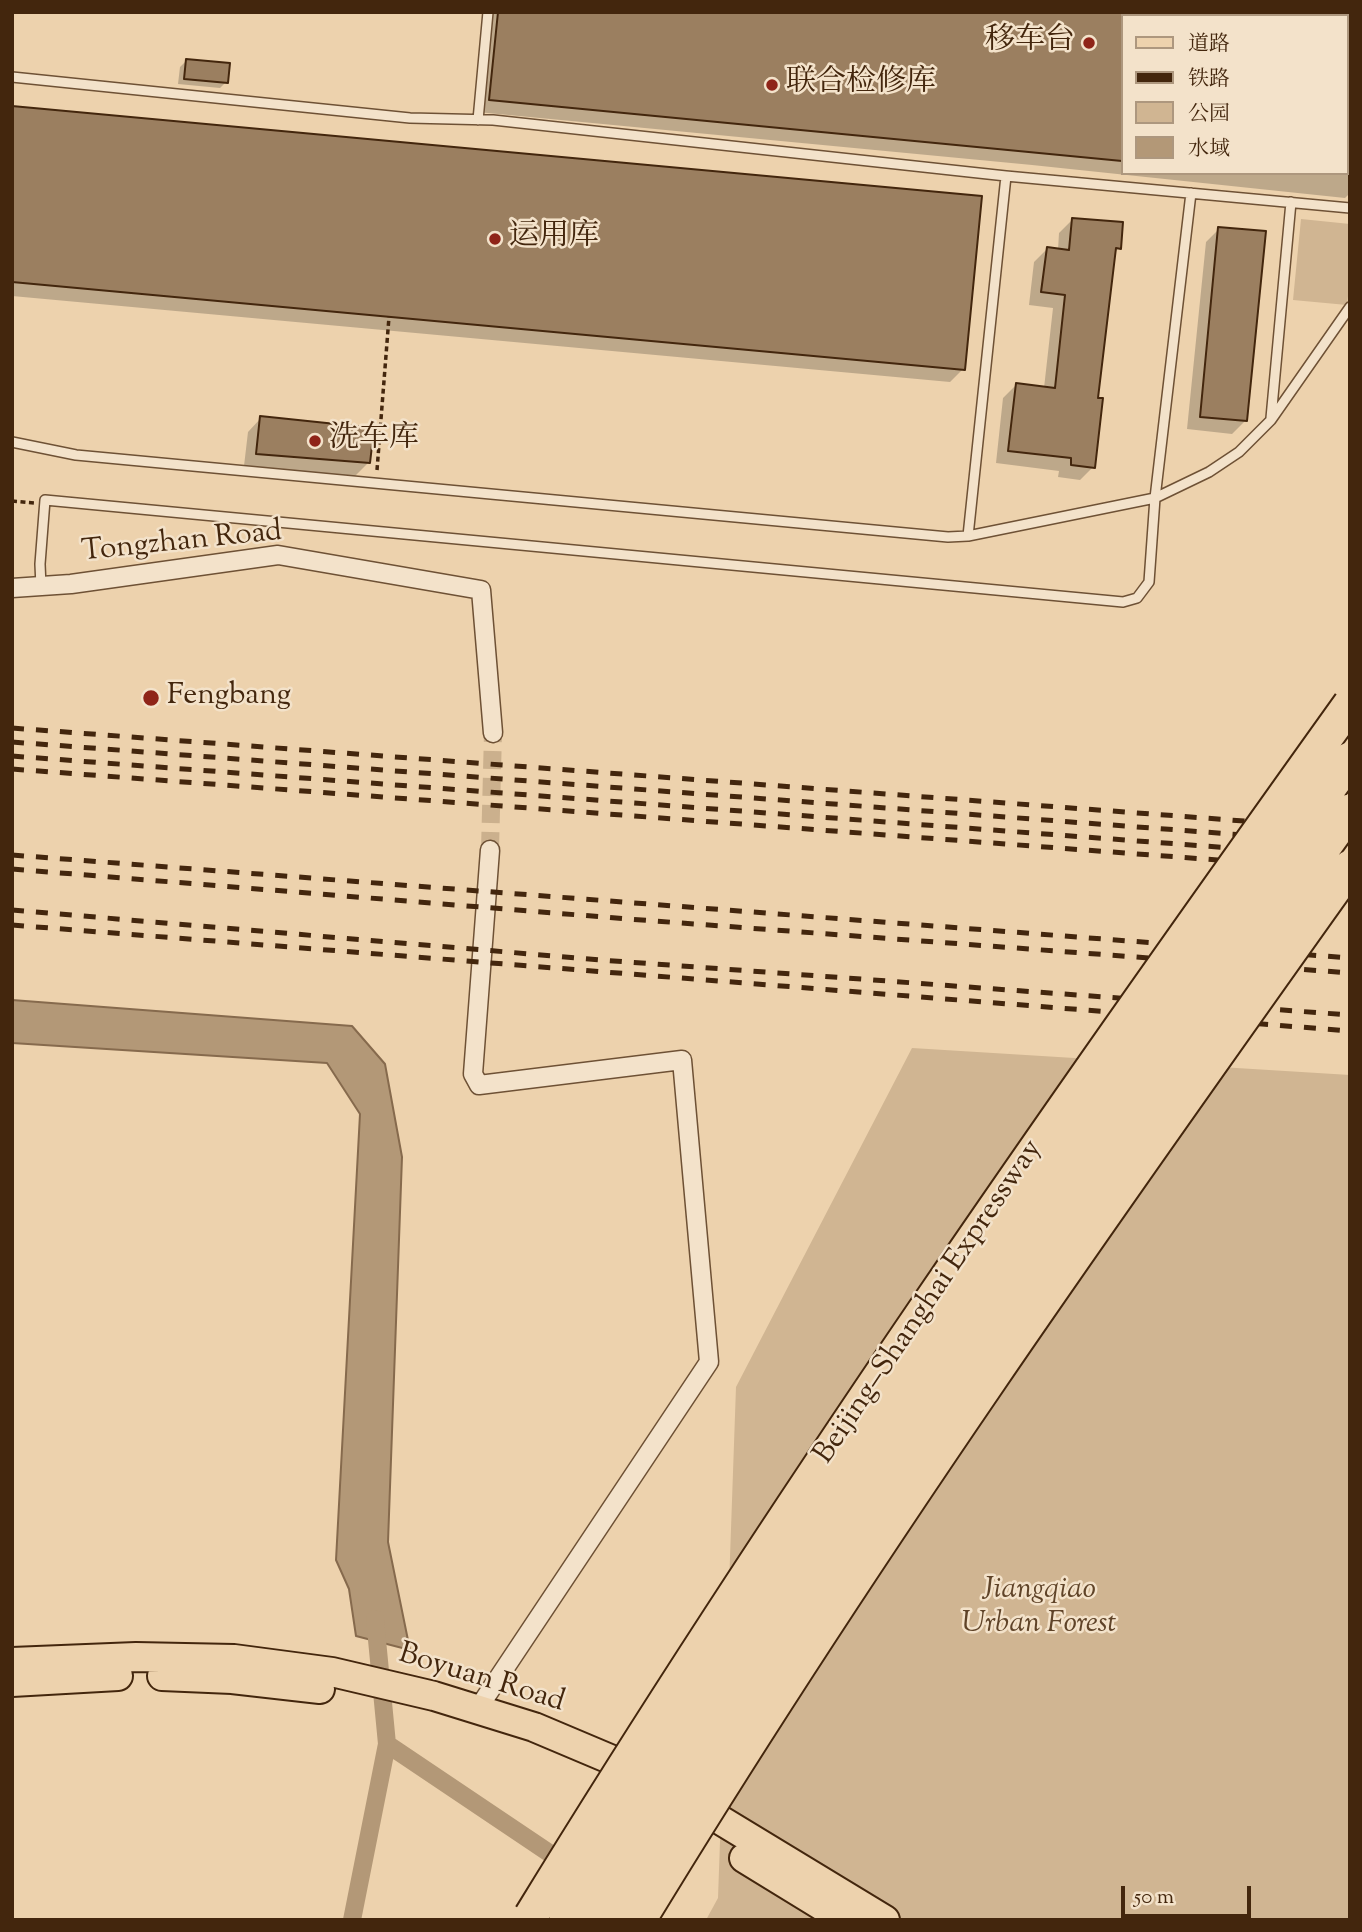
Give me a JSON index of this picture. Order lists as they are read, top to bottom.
{
  "streets": {
    "highway": ["Beijing–Shanghai Expressway"],
    "main road": ["Boyuan Road"],
    "street": ["Tongzhan Road"]
  },
  "parks": ["Jiangqiao Urban Forest"],
  "places": [
    "移车台",
    "联合检修库",
    "运用库",
    "洗车库",
    "Fengbang"
  ],
  "legend": [
    "道路",
    "铁路",
    "公园",
    "水域"
  ],
  "scale_bar": "50 m"
}
